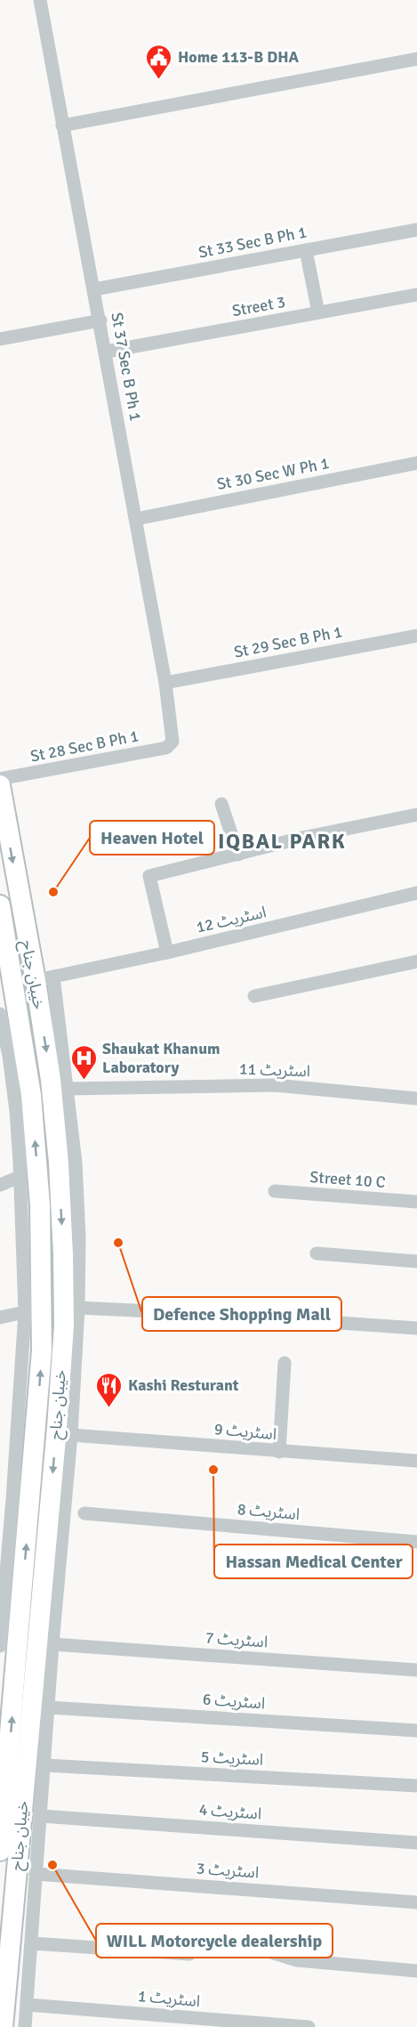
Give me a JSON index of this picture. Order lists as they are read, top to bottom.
{
  "streets": {
    "main road": ["خیبان جناح"],
    "street": [
      "St 33 Sec B Ph 1",
      "Street 3",
      "St 37 Sec B Ph 1",
      "St 30 Sec W Ph 1",
      "St 29 Sec B Ph 1",
      "St 28 Sec B Ph 1",
      "اسٹریٹ 12",
      "اسٹریٹ 11",
      "Street 10 C",
      "اسٹریٹ 9",
      "اسٹریٹ 8",
      "اسٹریٹ 7",
      "اسٹریٹ 6",
      "اسٹریٹ 5",
      "اسٹریٹ 4",
      "اسٹریٹ 3",
      "اسٹریٹ 1"
    ]
  },
  "crossings": [
    ["St 33 Sec B Ph 1", "St 37 Sec B Ph 1"],
    ["Street 3", "St 37 Sec B Ph 1"],
    ["St 37 Sec B Ph 1", "St 30 Sec W Ph 1"],
    ["St 37 Sec B Ph 1", "St 29 Sec B Ph 1"],
    ["St 37 Sec B Ph 1", "St 28 Sec B Ph 1"],
    ["اسٹریٹ 12", "خیبان جناح"]
  ],
  "districts": ["IQBAL PARK"],
  "places": {
    "public building": ["Home 113-B DHA"],
    "other": [
      "Heaven Hotel",
      "Defence Shopping Mall",
      "Hassan Medical Center",
      "WILL Motorcycle dealership"
    ],
    "hospital": ["Shaukat Khanum Laboratory"],
    "restaurant": ["Kashi Resturant"]
  }
}
